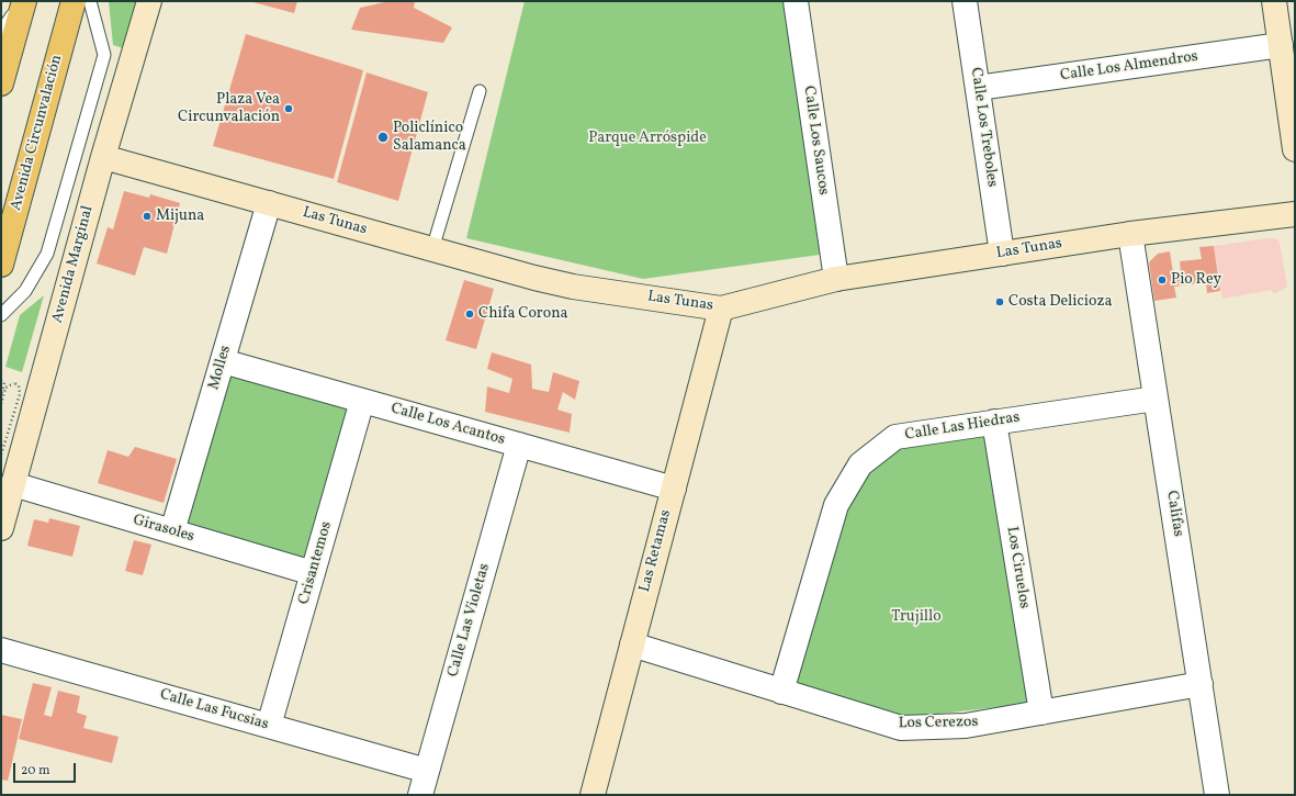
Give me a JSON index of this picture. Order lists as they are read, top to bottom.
{
  "streets": {
    "main road": ["Avenida Circunvalación"],
    "street": [
      "Calle Los Almendros",
      "Calle Los Treboles",
      "Calle Los Saucos",
      "Las Tunas",
      "Avenida Marginal",
      "Molles",
      "Calle Los Acantos",
      "Calle Las Hiedras",
      "Califas",
      "Girasoles",
      "Las Retamas",
      "Crisantemos",
      "Los Ciruelos",
      "Calle Las Violetas",
      "Calle Las Fucsias",
      "Los Cerezos"
    ]
  },
  "crossings": [
    ["Calle Los Almendros", "Calle Los Treboles"],
    ["Calle Los Treboles", "Las Tunas"],
    ["Calle Los Saucos", "Las Tunas"],
    ["Las Tunas", "Avenida Marginal"],
    ["Las Tunas", "Molles"],
    ["Las Tunas", "Califas"],
    ["Las Tunas", "Las Retamas"],
    ["Avenida Marginal", "Girasoles"],
    ["Molles", "Calle Los Acantos"],
    ["Molles", "Girasoles"],
    ["Calle Los Acantos", "Las Retamas"],
    ["Calle Los Acantos", "Crisantemos"],
    ["Calle Los Acantos", "Calle Las Violetas"],
    ["Calle Las Hiedras", "Califas"],
    ["Calle Las Hiedras", "Los Ciruelos"],
    ["Calle Las Hiedras", "Los Cerezos"],
    ["Califas", "Los Cerezos"],
    ["Girasoles", "Crisantemos"],
    ["Las Retamas", "Los Cerezos"],
    ["Crisantemos", "Calle Las Fucsias"],
    ["Los Ciruelos", "Los Cerezos"],
    ["Calle Las Violetas", "Calle Las Fucsias"]
  ],
  "parks": ["Parque Arróspide", "Trujillo"],
  "places": [
    "Plaza Vea Circunvalación",
    "Policlínico Salamanca",
    "Mijuna",
    "Pio Rey",
    "Costa Delicioza",
    "Chifa Corona"
  ],
  "scale_bar": "20 m"
}
